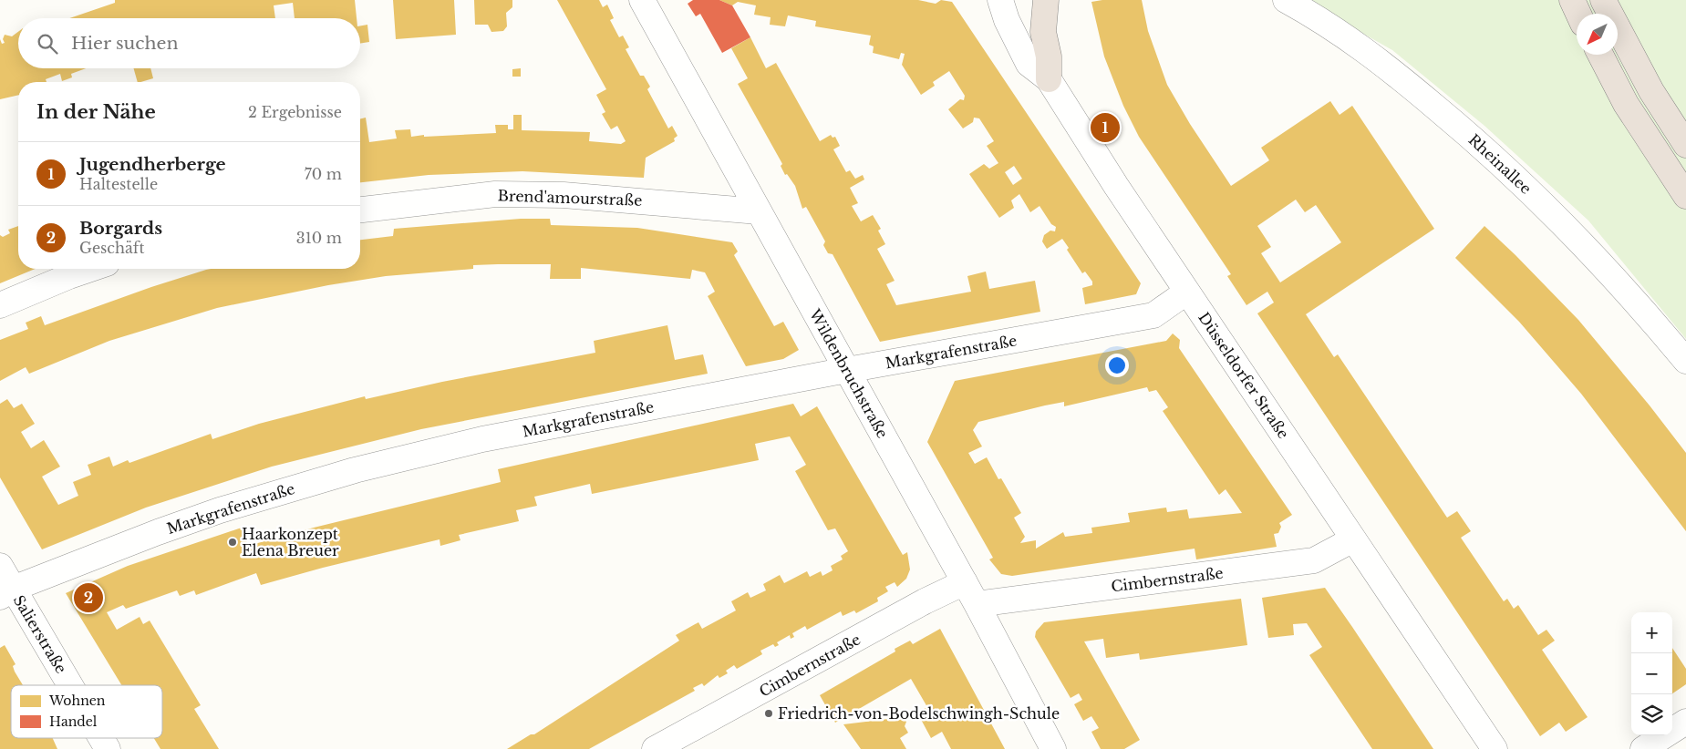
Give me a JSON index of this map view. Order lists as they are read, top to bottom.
{
  "streets": {
    "street": [
      "Rheinallee",
      "Brend'amourstraße",
      "Markgrafenstraße",
      "Wildenbruchstraße",
      "Düsseldorfer Straße",
      "Cimbernstraße",
      "Salierstraße"
    ]
  },
  "crossings": [
    ["Brend'amourstraße", "Wildenbruchstraße"],
    ["Markgrafenstraße", "Wildenbruchstraße"],
    ["Markgrafenstraße", "Düsseldorfer Straße"],
    ["Markgrafenstraße", "Salierstraße"],
    ["Wildenbruchstraße", "Cimbernstraße"],
    ["Düsseldorfer Straße", "Cimbernstraße"]
  ],
  "places": ["Haarkonzept Elena Breuer", "Friedrich-von-Bodelschwingh-Schule"],
  "legend": ["Wohnen", "Handel"],
  "north": "bottom left",
  "page": {
    "search": "Hier suchen",
    "heading": ["In der Nähe", "2 Ergebnisse"],
    "pins": ["1", "2"],
    "list": [
      {
        "mark": "1",
        "name": "Jugendherberge",
        "note": "Haltestelle",
        "value": "70 m"
      },
      {
        "mark": "2",
        "name": "Borgards",
        "note": "Geschäft",
        "value": "310 m"
      }
    ],
    "map_buttons": ["+", "−"]
  }
}
